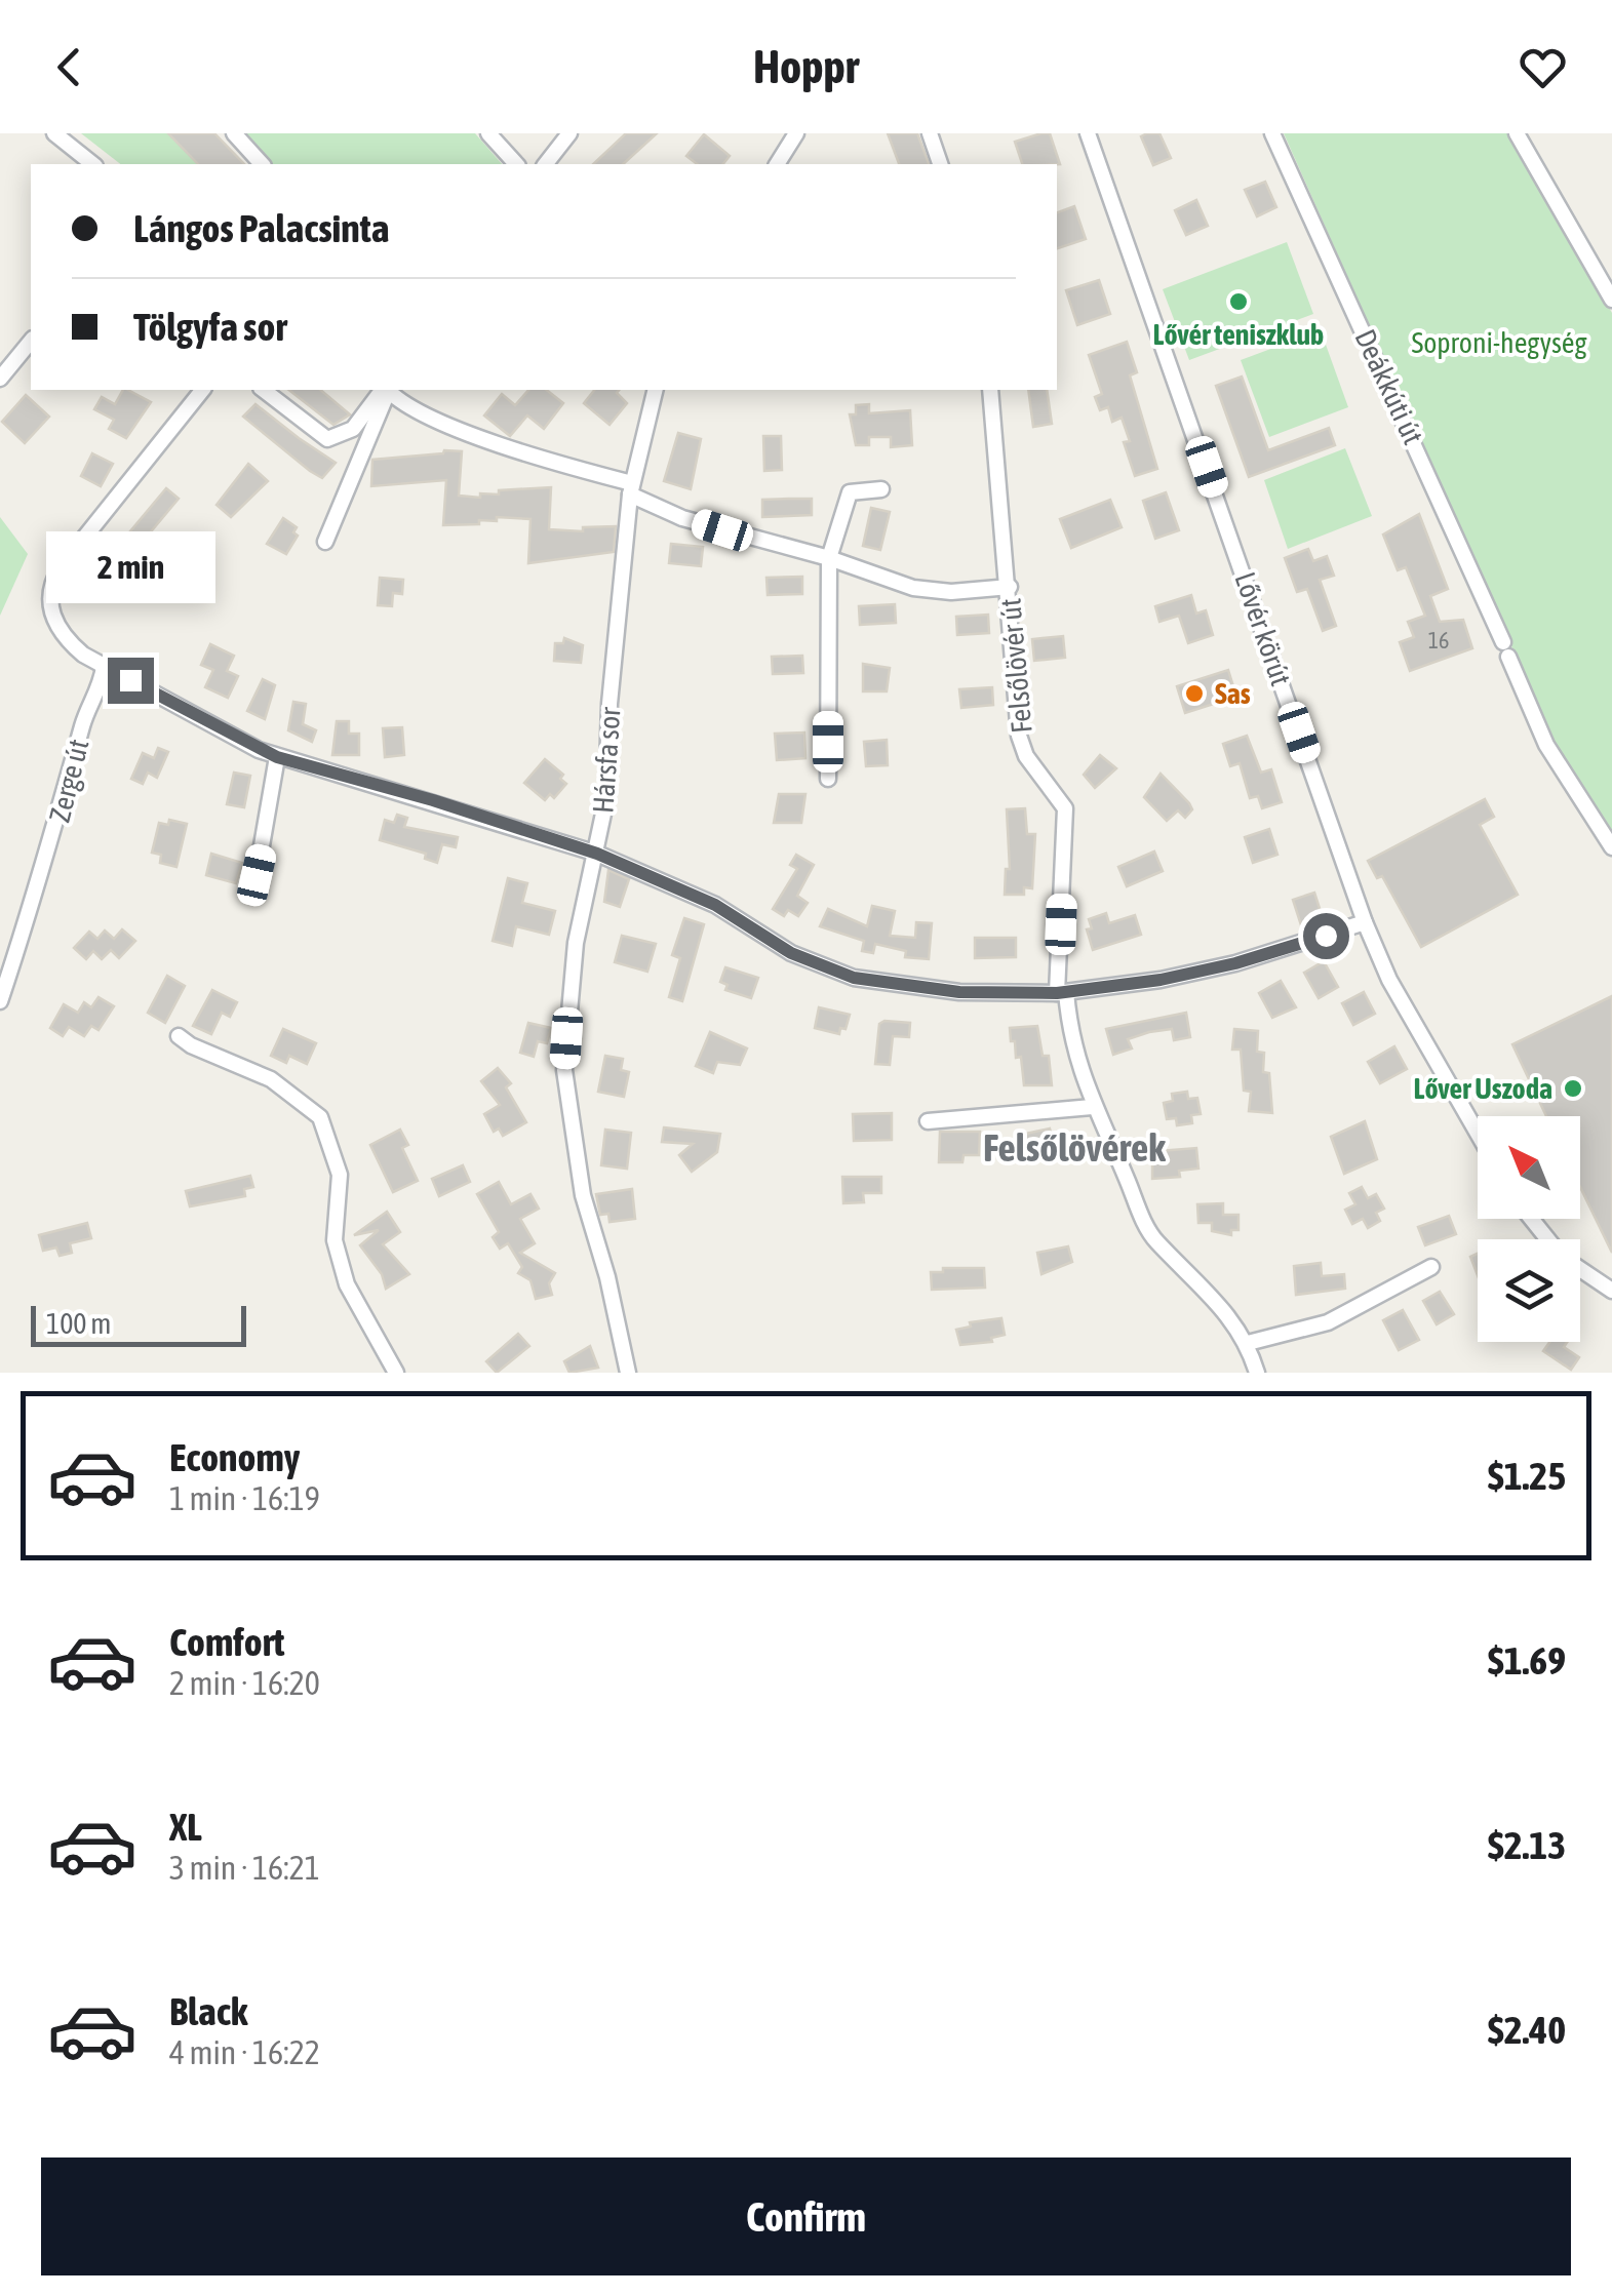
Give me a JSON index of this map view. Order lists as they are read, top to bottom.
{
  "streets": {
    "street": [
      "Deákkúti út",
      "Lővér körút",
      "Felsőlövér út",
      "Hársfa sor",
      "Zerge út"
    ]
  },
  "districts": ["Felsőlövérek"],
  "parks": ["Soproni-hegység"],
  "places": ["Lővér teniszklub", "Sas", "Lőver Uszoda"],
  "house_numbers": ["16"],
  "scale_bar": "100 m",
  "north": "top left",
  "page": {
    "header": "Hoppr",
    "banner": ["Lángos Palacsinta", "Tölgyfa sor"],
    "bubble": "2 min",
    "scale": "100 m",
    "list": [
      {
        "name": "Economy",
        "note": "1 min · 16:19",
        "value": "$1.25"
      },
      {
        "name": "Comfort",
        "note": "2 min · 16:20",
        "value": "$1.69"
      },
      {
        "name": "XL",
        "note": "3 min · 16:21",
        "value": "$2.13"
      },
      {
        "name": "Black",
        "note": "4 min · 16:22",
        "value": "$2.40"
      }
    ],
    "buttons": "Confirm"
  }
}
